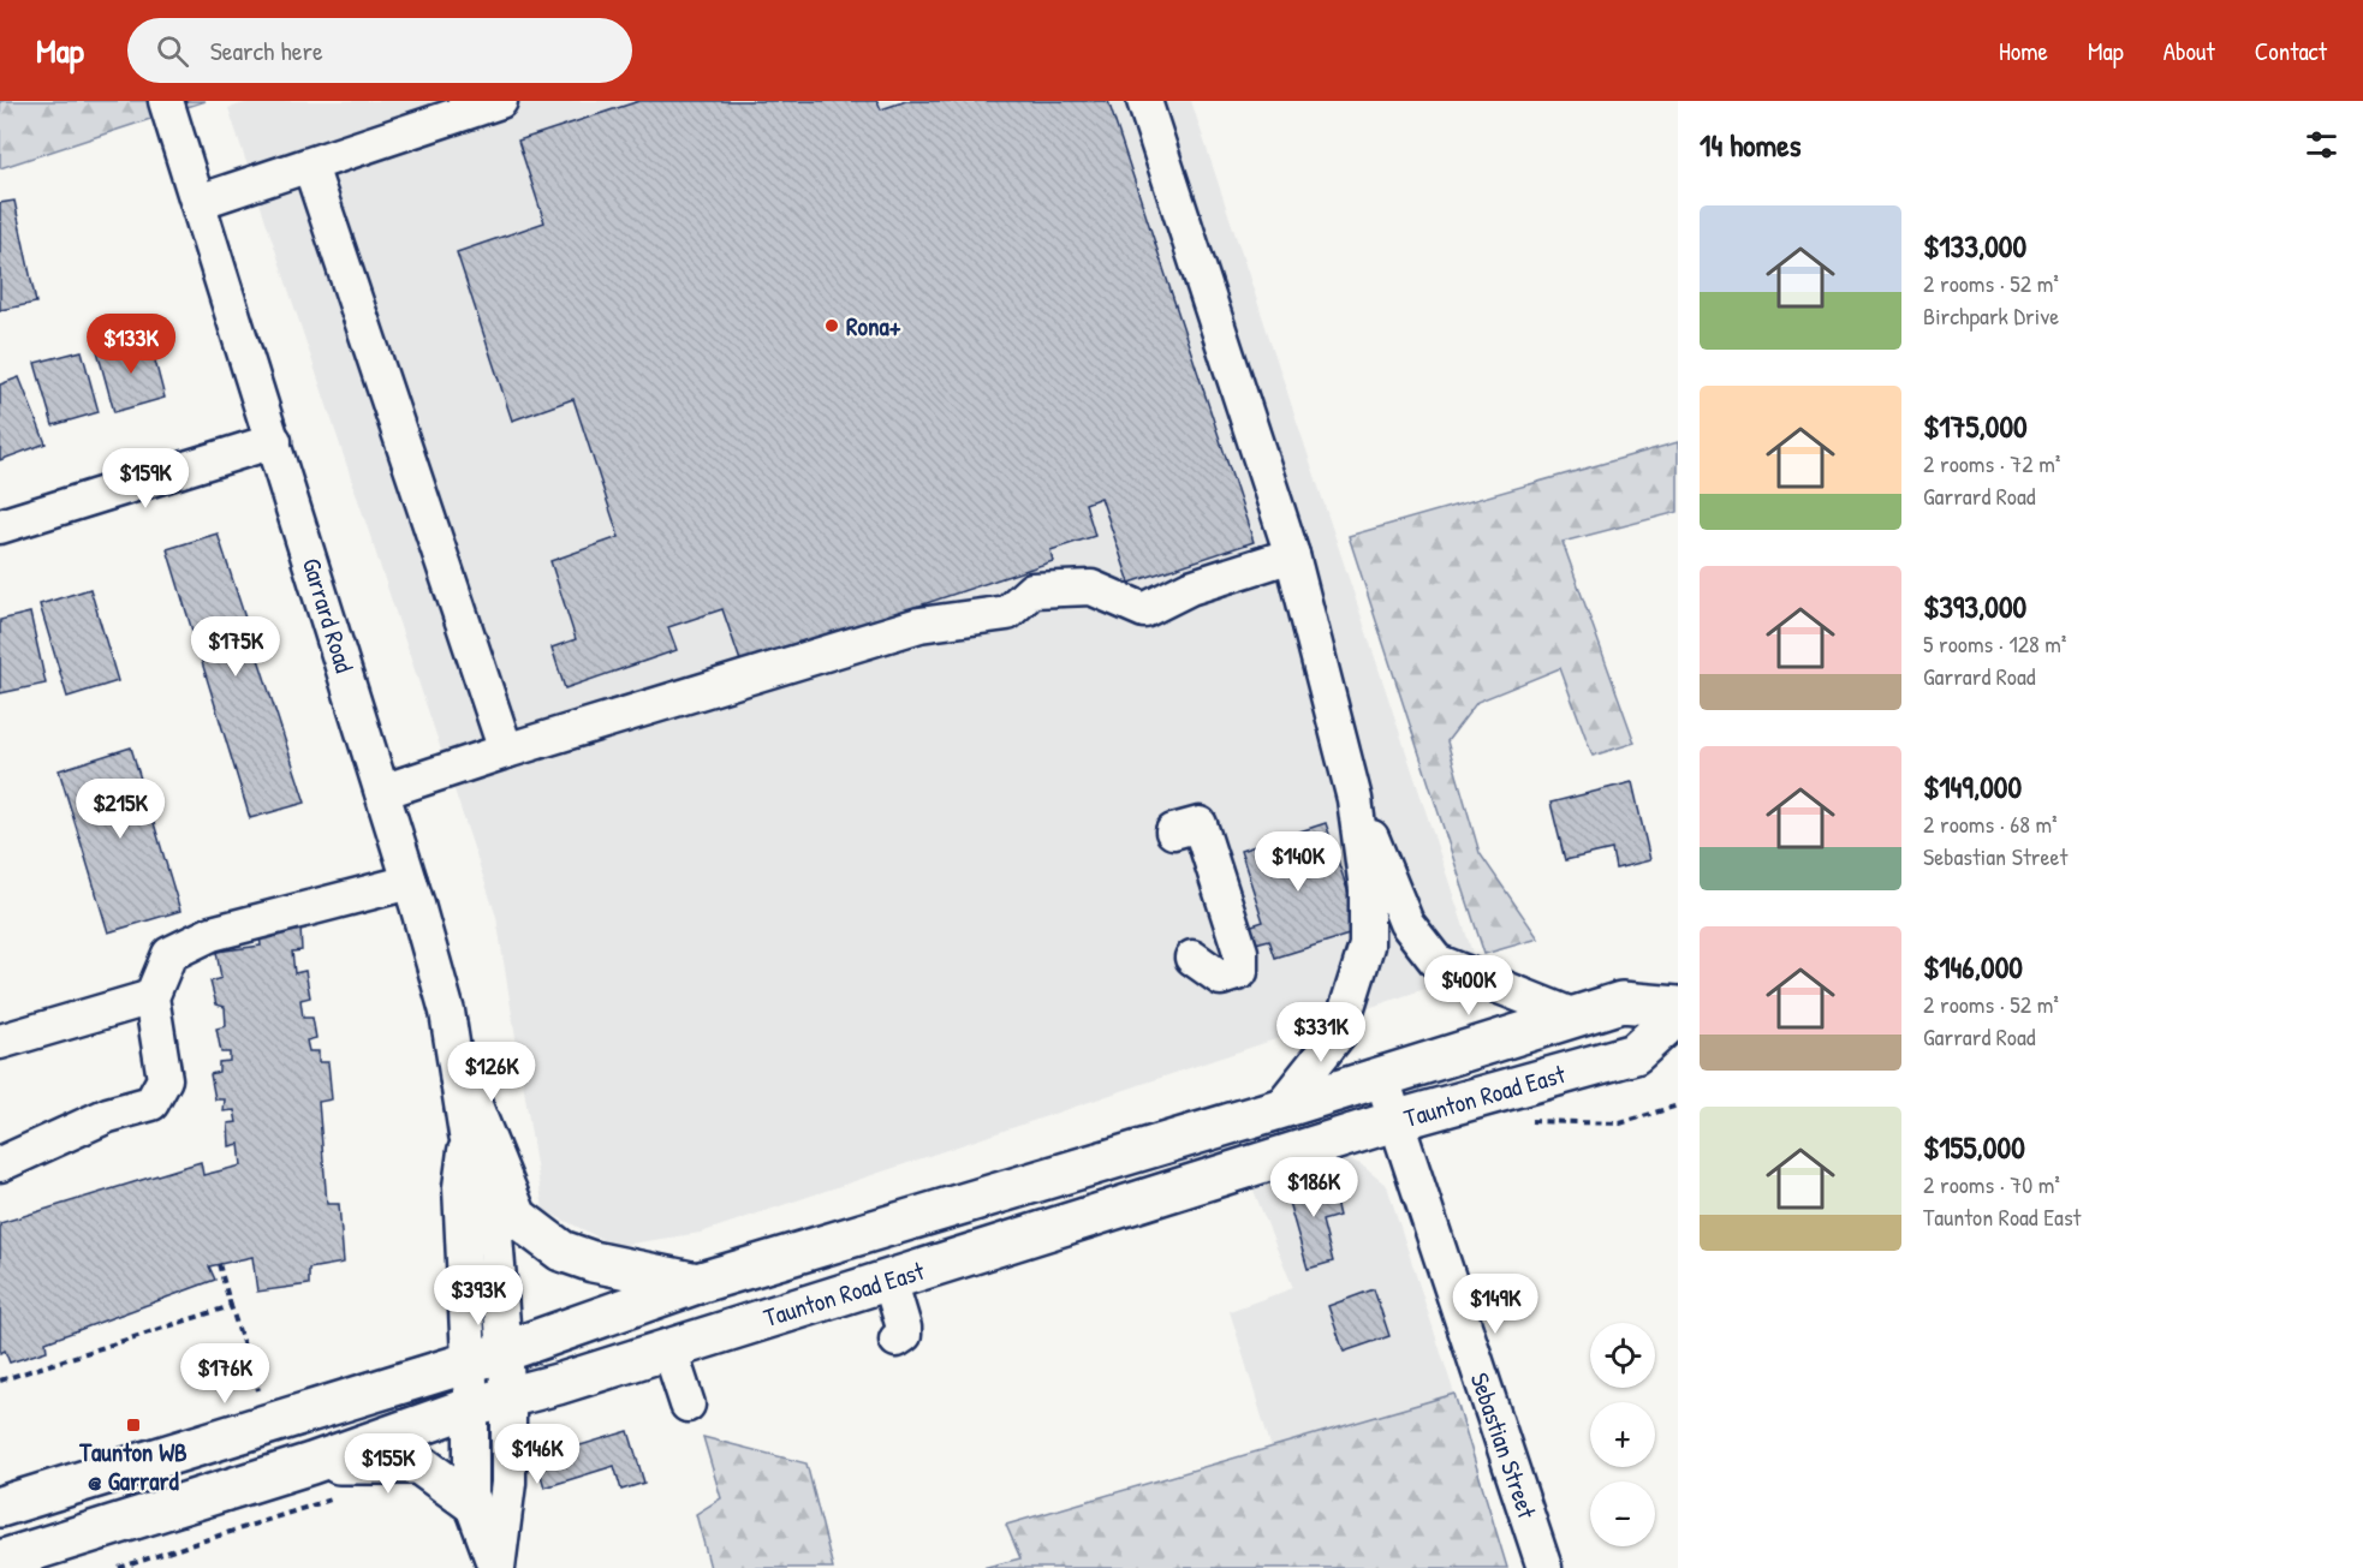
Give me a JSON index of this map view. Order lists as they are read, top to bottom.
{
  "streets": {
    "main road": ["Taunton Road East"],
    "street": ["Garrard Road", "Sebastian Street"]
  },
  "crossings": [
    ["Garrard Road", "Taunton Road East"],
    ["Taunton Road East", "Sebastian Street"]
  ],
  "places": {
    "other": ["Rona+"],
    "transit": ["Taunton WB @ Garrard"]
  },
  "page": {
    "header": "Map",
    "search": "Search here",
    "nav": [
      "Home",
      "Map",
      "About",
      "Contact"
    ],
    "heading": "14 homes",
    "list": [
      {
        "name": "$133,000",
        "note": "2 rooms · 52 m² · Birchpark Drive"
      },
      {
        "name": "$175,000",
        "note": "2 rooms · 72 m² · Garrard Road"
      },
      {
        "name": "$393,000",
        "note": "5 rooms · 128 m² · Garrard Road"
      },
      {
        "name": "$149,000",
        "note": "2 rooms · 68 m² · Sebastian Street"
      },
      {
        "name": "$146,000",
        "note": "2 rooms · 52 m² · Garrard Road"
      },
      {
        "name": "$155,000",
        "note": "2 rooms · 70 m² · Taunton Road East"
      }
    ],
    "price": [
      "$133K",
      "$159K",
      "$175K",
      "$215K",
      "$140K",
      "$400K",
      "$331K",
      "$126K",
      "$186K",
      "$393K",
      "$149K",
      "$176K",
      "$146K",
      "$155K"
    ],
    "map_buttons": ["+", "−"]
  }
}
